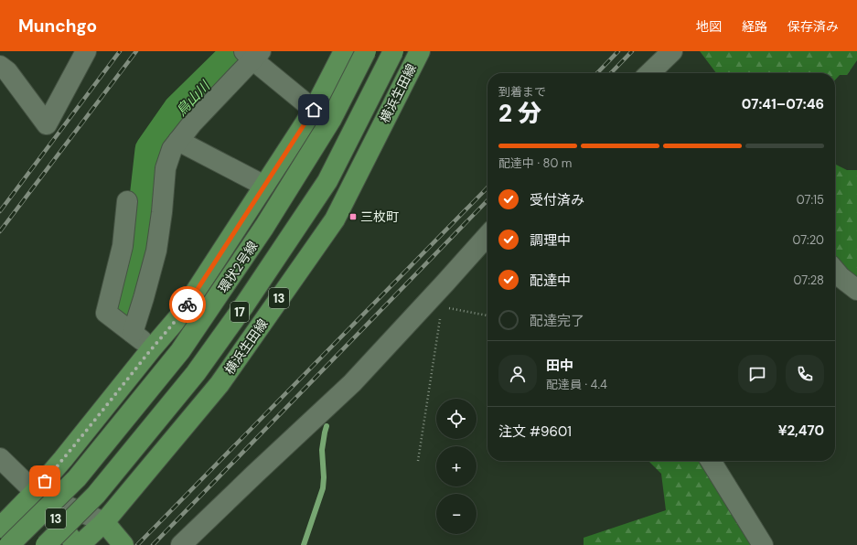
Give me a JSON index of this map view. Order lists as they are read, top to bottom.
{
  "streets": {
    "main road": [
      "横浜生田線",
      "環状2号線",
      "13",
      "17"
    ]
  },
  "water": ["鳥山川"],
  "places": {
    "transit": ["三枚町"]
  },
  "page": {
    "header": "Munchgo",
    "nav": ["地図", "経路", "保存済み"],
    "heading": ["2 分", "到着まで", "07:41–07:46"],
    "panel": [
      "田中",
      "配達員 · 4.4",
      "注文 #9601",
      "¥2,470"
    ],
    "bar": "配達中 · 80 m",
    "list": [
      ["受付済み", "07:15"],
      ["調理中", "07:20"],
      ["配達中", "07:28"],
      "配達完了"
    ],
    "map_buttons": ["+", "−"]
  }
}
